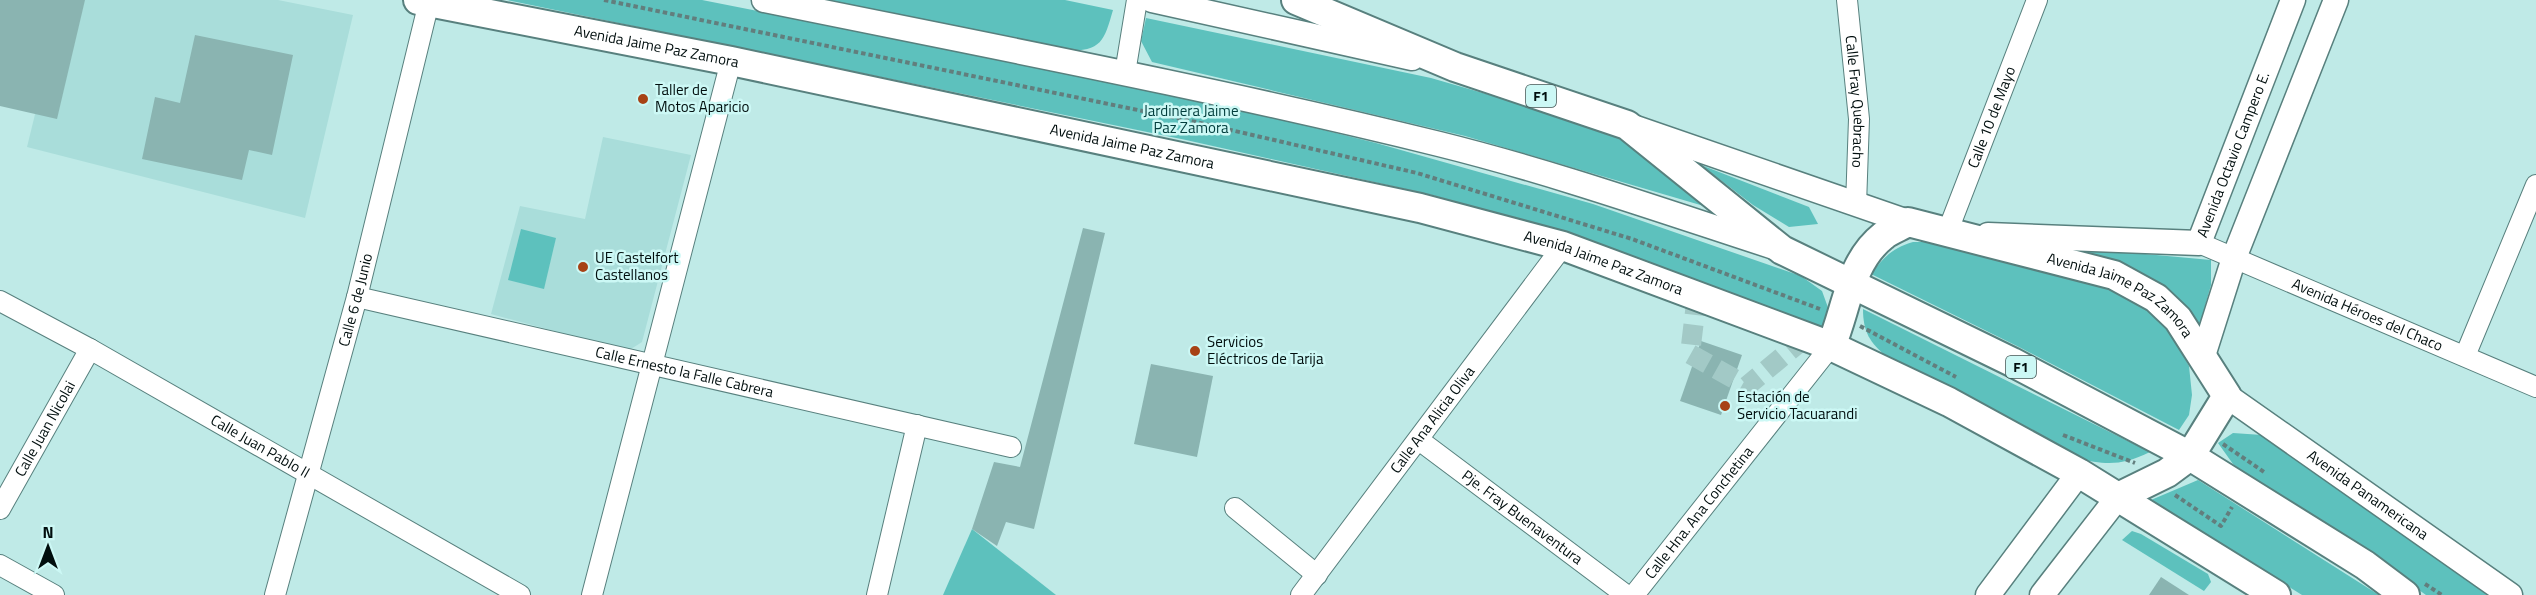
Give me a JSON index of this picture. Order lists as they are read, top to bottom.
{
  "streets": {
    "highway": ["Avenida Jaime Paz Zamora", "F1"],
    "main road": ["Avenida Octavio Campero E.", "Avenida Panamericana"],
    "street": [
      "Calle Fray Quebracho",
      "Calle 10 de Mayo",
      "Calle 6 de Junio",
      "Avenida Héroes del Chaco",
      "Calle Ernesto la Falle Cabrera",
      "Calle Ana Alicia Oliva",
      "Calle Juan Nicolai",
      "Calle Juan Pablo II",
      "Calle Hna. Ana Conchetina",
      "Pje. Fray Buenaventura"
    ]
  },
  "crossings": [
    ["Avenida Jaime Paz Zamora", "F1"],
    ["Avenida Jaime Paz Zamora", "Calle Fray Quebracho"],
    ["Avenida Jaime Paz Zamora", "Calle 10 de Mayo"],
    ["Avenida Jaime Paz Zamora", "Avenida Octavio Campero E."],
    ["Avenida Jaime Paz Zamora", "Calle 6 de Junio"],
    ["Avenida Jaime Paz Zamora", "Calle Ana Alicia Oliva"],
    ["Avenida Jaime Paz Zamora", "Avenida Panamericana"],
    ["Avenida Jaime Paz Zamora", "Calle Hna. Ana Conchetina"],
    ["Calle 10 de Mayo", "Avenida Octavio Campero E."],
    ["Avenida Octavio Campero E.", "Avenida Héroes del Chaco"],
    ["Calle 6 de Junio", "Calle Ernesto la Falle Cabrera"],
    ["Calle 6 de Junio", "Calle Juan Pablo II"],
    ["Calle Ana Alicia Oliva", "Pje. Fray Buenaventura"],
    ["Calle Juan Nicolai", "Calle Juan Pablo II"]
  ],
  "parks": ["Jardinera Jaime Paz Zamora"],
  "places": [
    "Taller de Motos Aparicio",
    "UE Castelfort Castellanos",
    "Servicios Eléctricos de Tarija",
    "Estación de Servicio Tacuarandi"
  ],
  "north": "top"
}
